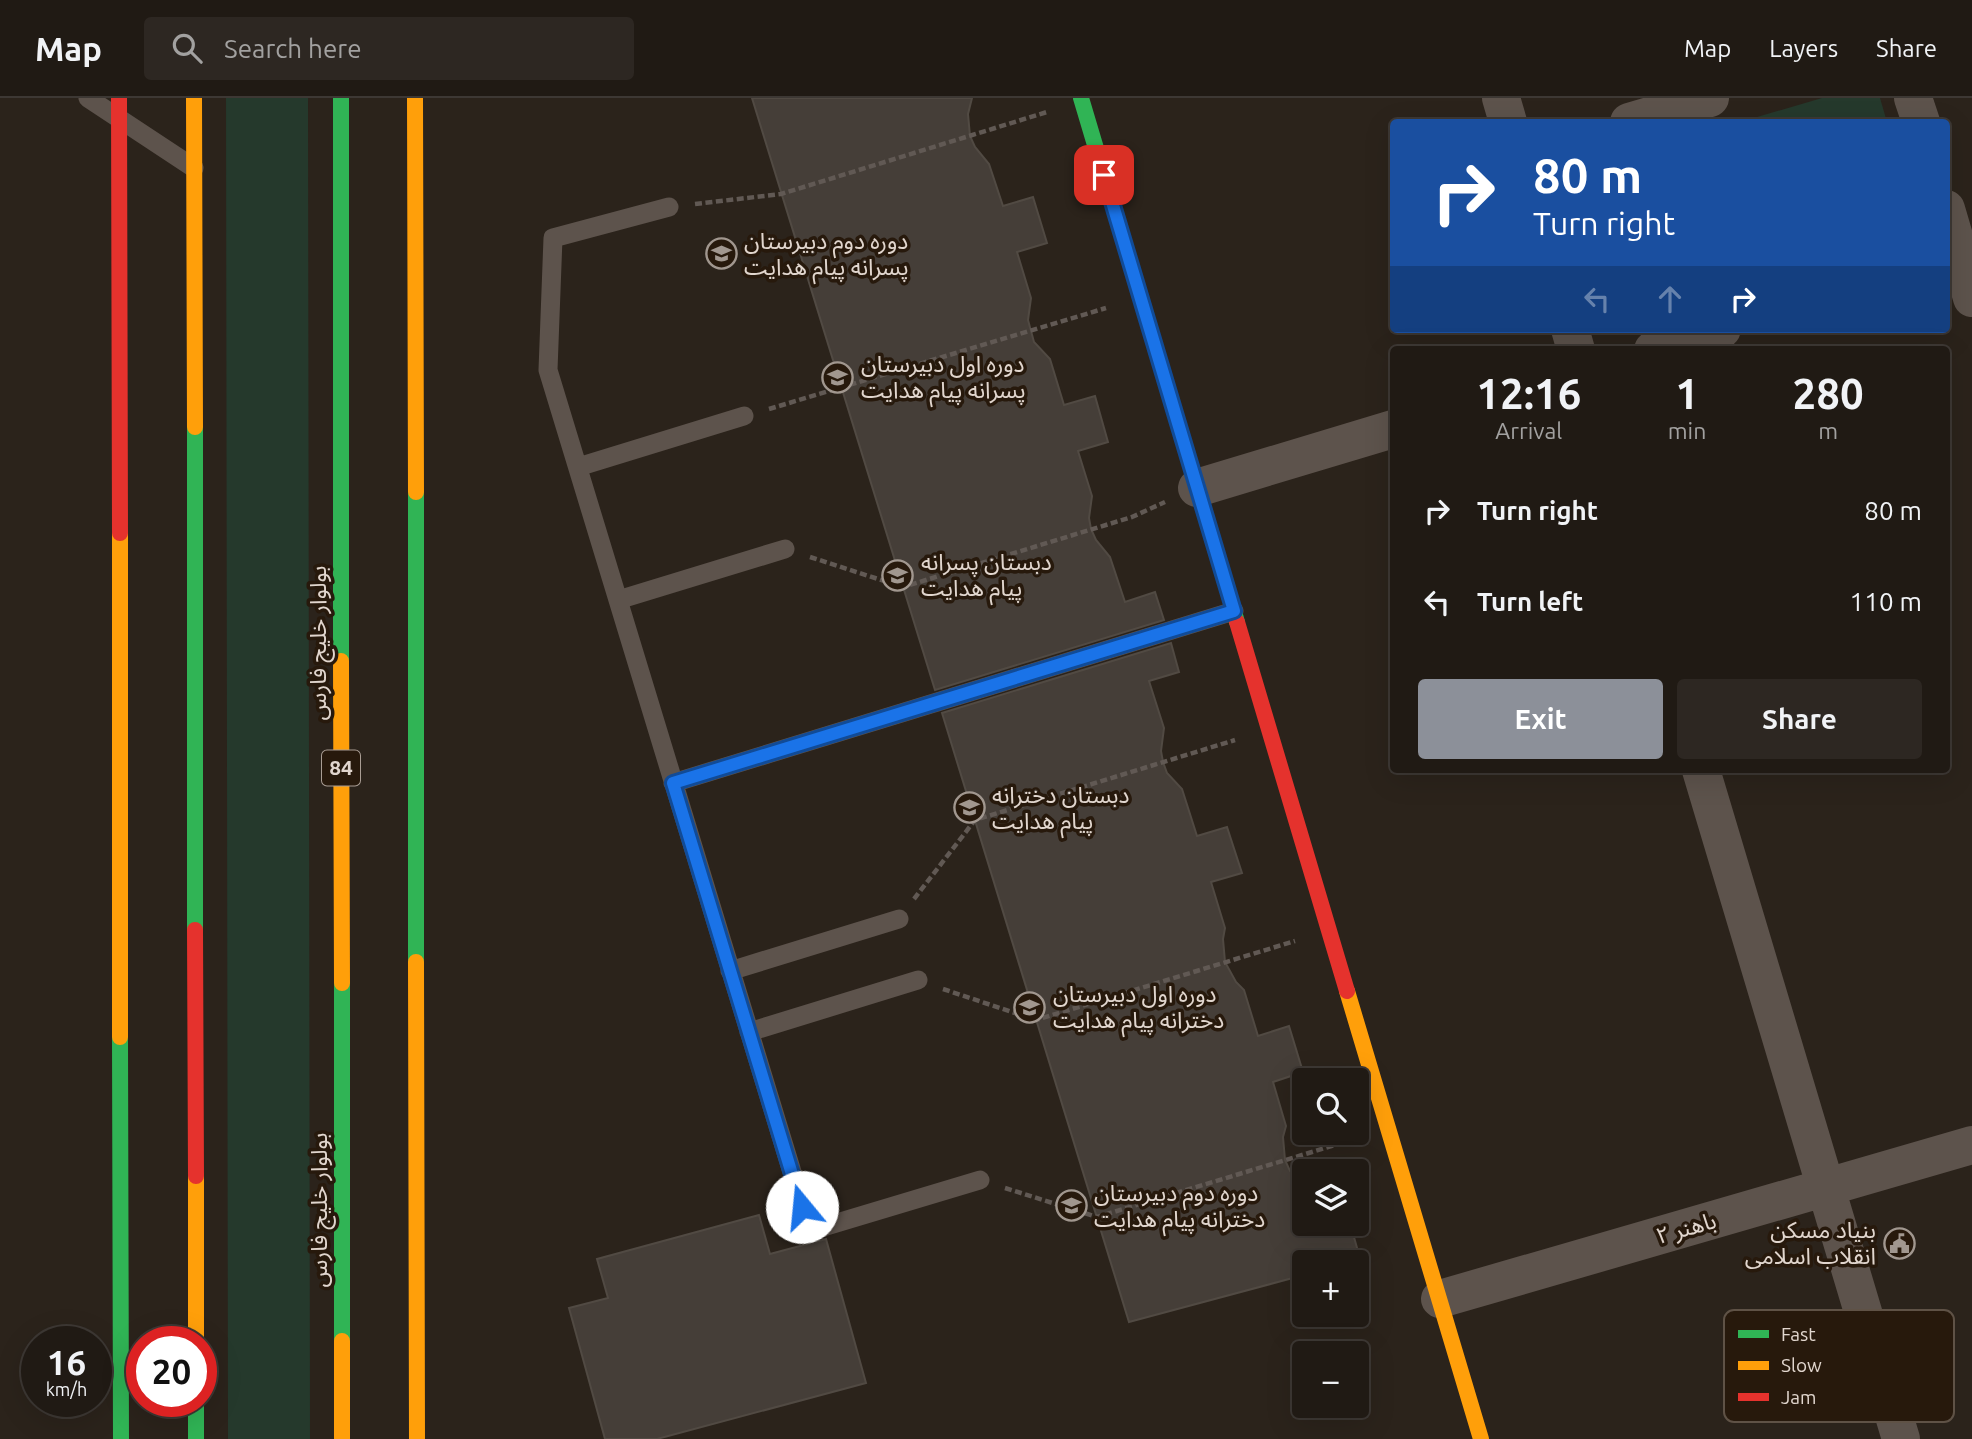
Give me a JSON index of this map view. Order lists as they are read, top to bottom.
{
  "streets": {
    "main road": ["بولوار خلیج فارس", "84"],
    "street": ["باهنر ۲"]
  },
  "places": {
    "school or university": [
      "دوره دوم دبیرستان پسرانه پیام هدایت",
      "دوره اول دبیرستان پسرانه پیام هدایت",
      "دبستان پسرانه پیام هدایت",
      "دبستان دخترانه پیام هدایت",
      "دوره اول دبیرستان دخترانه پیام هدایت",
      "دوره دوم دبیرستان دخترانه پیام هدایت"
    ],
    "public building": ["بنیاد مسکن انقلاب اسلامی"]
  },
  "legend": ["Fast", "Slow", "Jam"],
  "page": {
    "header": "Map",
    "search": "Search here",
    "nav": ["Map", "Layers", "Share"],
    "turn": ["80 m", "Turn right"],
    "eta": [
      "12:16",
      "Arrival",
      "1",
      "min",
      "280",
      "m"
    ],
    "list": [
      {
        "name": "Turn right",
        "value": "80 m"
      },
      {
        "name": "Turn left",
        "value": "110 m"
      }
    ],
    "buttons": ["Exit", "Share"],
    "map_buttons": ["+", "−"],
    "speed": "16 km/h",
    "limit": "20"
  }
}
